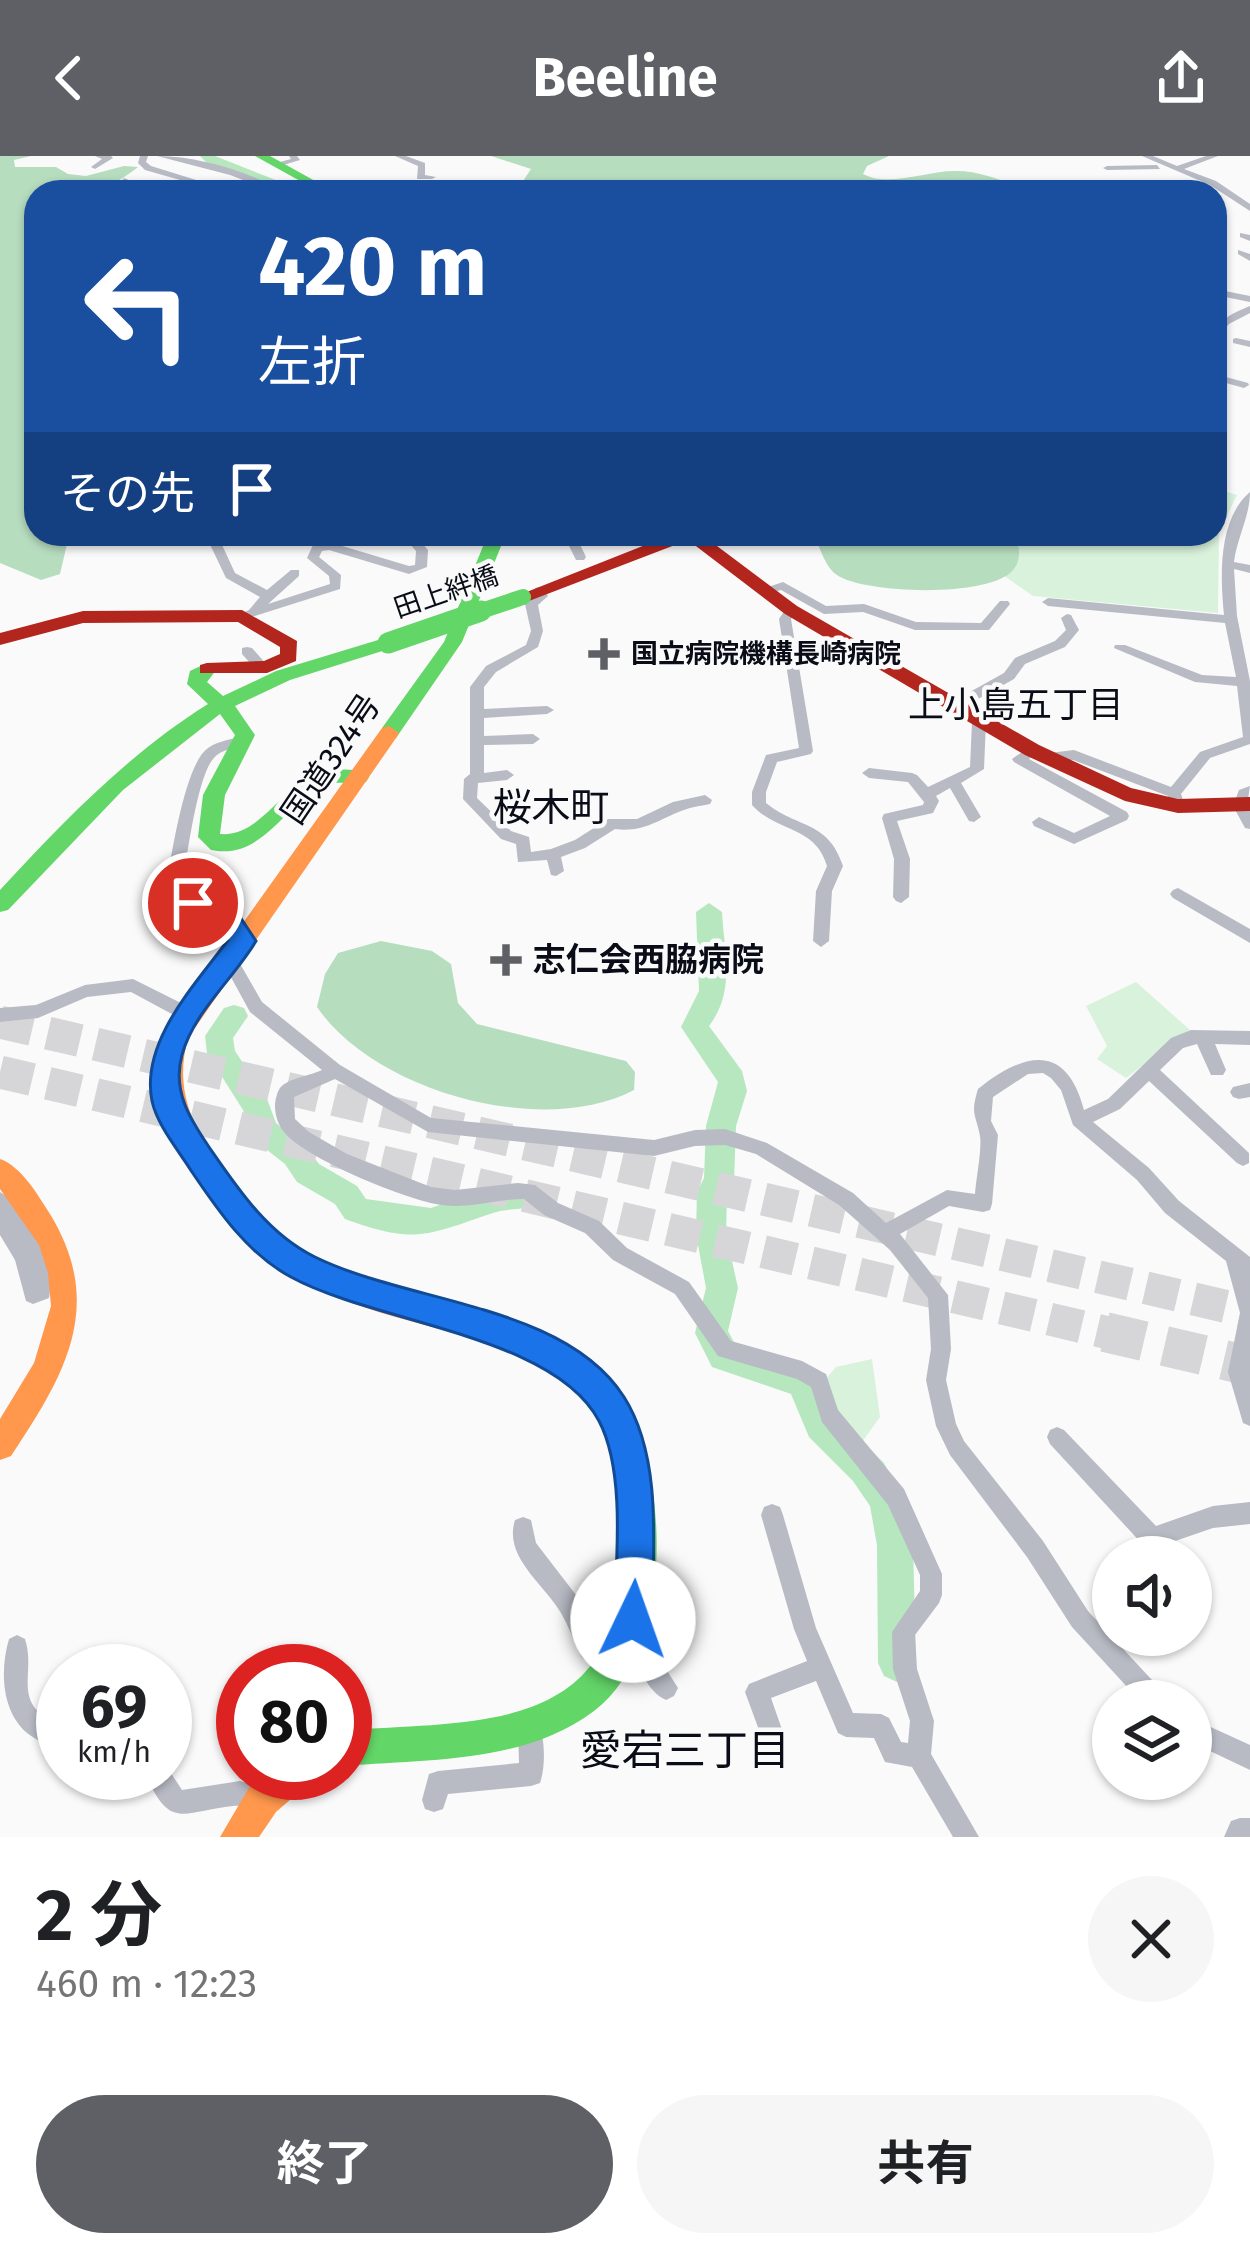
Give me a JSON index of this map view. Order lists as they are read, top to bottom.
{
  "streets": {
    "main road": ["田上絆橋", "国道324号"]
  },
  "districts": ["上小島五丁目", "桜木町", "愛宕三丁目"],
  "places": {
    "health": ["国立病院機構長崎病院", "志仁会西脇病院"]
  },
  "page": {
    "header": "Beeline",
    "turn": ["420 m", "左折"],
    "then": "その先",
    "speed": "69 km/h",
    "limit": "80",
    "heading": ["2 分", "460 m · 12:23"],
    "buttons": ["終了", "共有"]
  }
}
